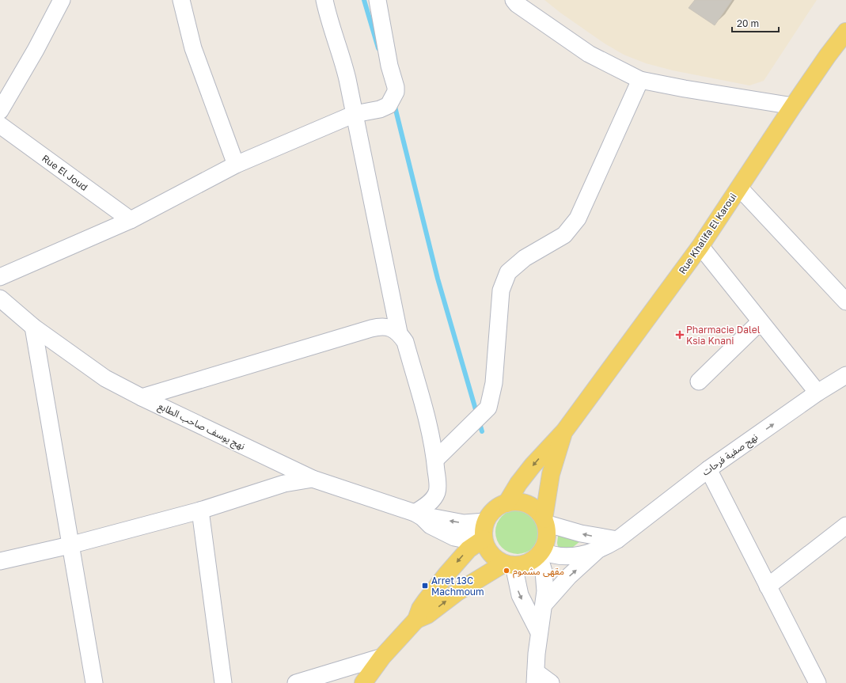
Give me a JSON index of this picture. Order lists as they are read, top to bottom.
{
  "streets": {
    "main road": ["Rue Khalifa El Karoui"],
    "street": ["Rue El Joud", "نهج يوسف صاحب الطابع", "نهج صفية فرحات"]
  },
  "crossings": [
    ["Rue Khalifa El Karoui", "نهج يوسف صاحب الطابع"],
    ["Rue Khalifa El Karoui", "نهج صفية فرحات"],
    ["نهج يوسف صاحب الطابع", "نهج صفية فرحات"]
  ],
  "places": {
    "health": ["Pharmacie Dalel Ksia Knani"],
    "other": ["مقهى مشموم"],
    "transit": ["Arret 13C Machmoum"]
  },
  "scale_bar": "20 m"
}
